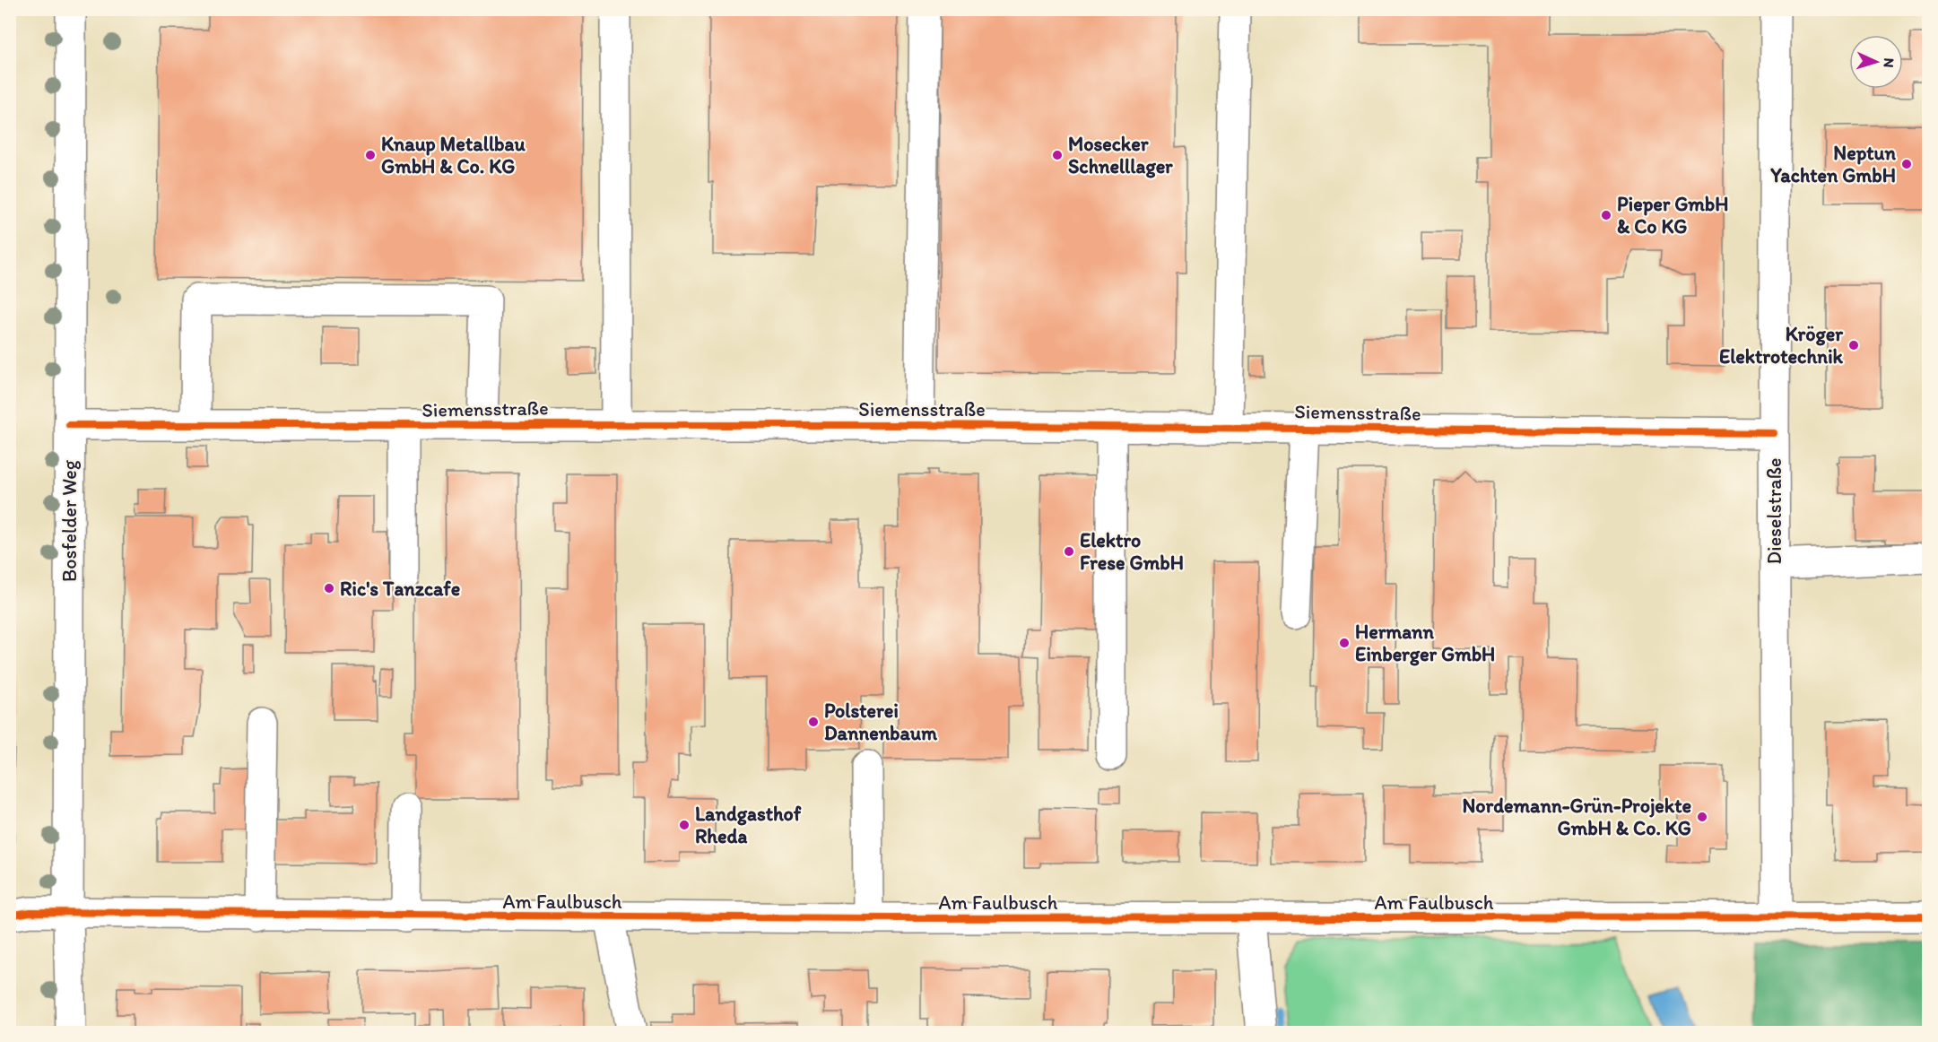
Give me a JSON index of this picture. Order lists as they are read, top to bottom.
{
  "streets": {
    "street": [
      "Siemensstraße",
      "Dieselstraße",
      "Bosfelder Weg",
      "Am Faulbusch"
    ]
  },
  "crossings": [
    ["Siemensstraße", "Dieselstraße"],
    ["Siemensstraße", "Bosfelder Weg"],
    ["Dieselstraße", "Am Faulbusch"],
    ["Bosfelder Weg", "Am Faulbusch"]
  ],
  "places": [
    "Knaup Metallbau GmbH & Co. KG",
    "Mosecker Schnelllager",
    "Neptun Yachten GmbH",
    "Pieper GmbH & Co KG",
    "Kröger Elektrotechnik",
    "Elektro Frese GmbH",
    "Ric's Tanzcafe",
    "Hermann Einberger GmbH",
    "Polsterei Dannenbaum",
    "Nordemann-Grün-Projekte GmbH & Co. KG",
    "Landgasthof Rheda"
  ],
  "north": "right"
}
